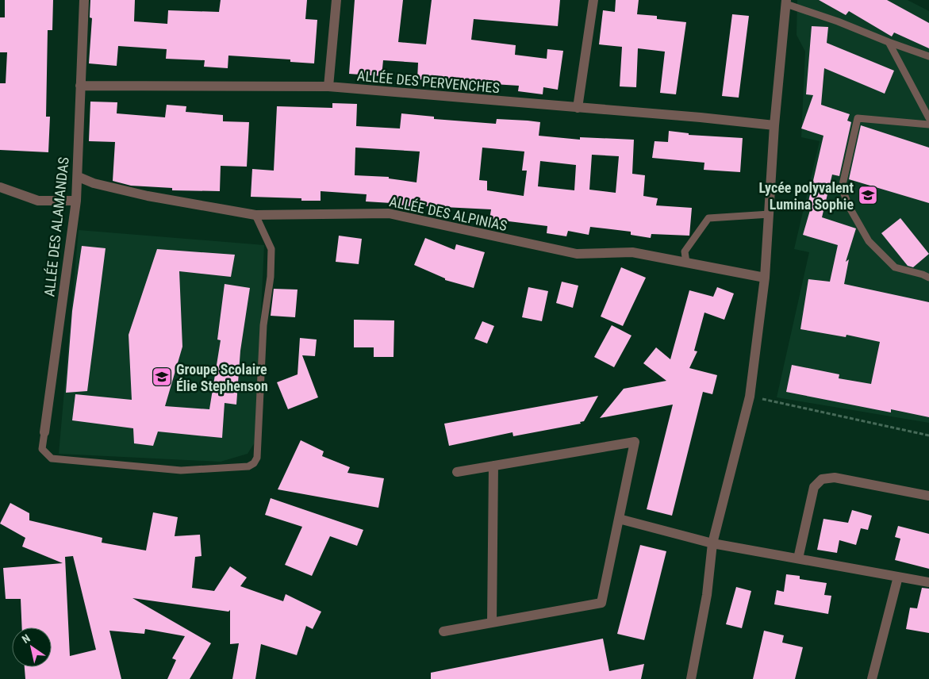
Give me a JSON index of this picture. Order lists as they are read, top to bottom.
{
  "streets": {
    "street": ["ALLÉE DES PERVENCHES", "ALLÉE DES ALPINIAS", "ALLÉE DES ALAMANDAS"]
  },
  "crossings": [
    ["ALLÉE DES PERVENCHES", "ALLÉE DES ALAMANDAS"],
    ["ALLÉE DES ALPINIAS", "ALLÉE DES ALAMANDAS"]
  ],
  "places": {
    "school or university": ["Lycée polyvalent Lumina Sophie", "Groupe Scolaire Élie Stephenson"]
  },
  "north": "top left"
}
